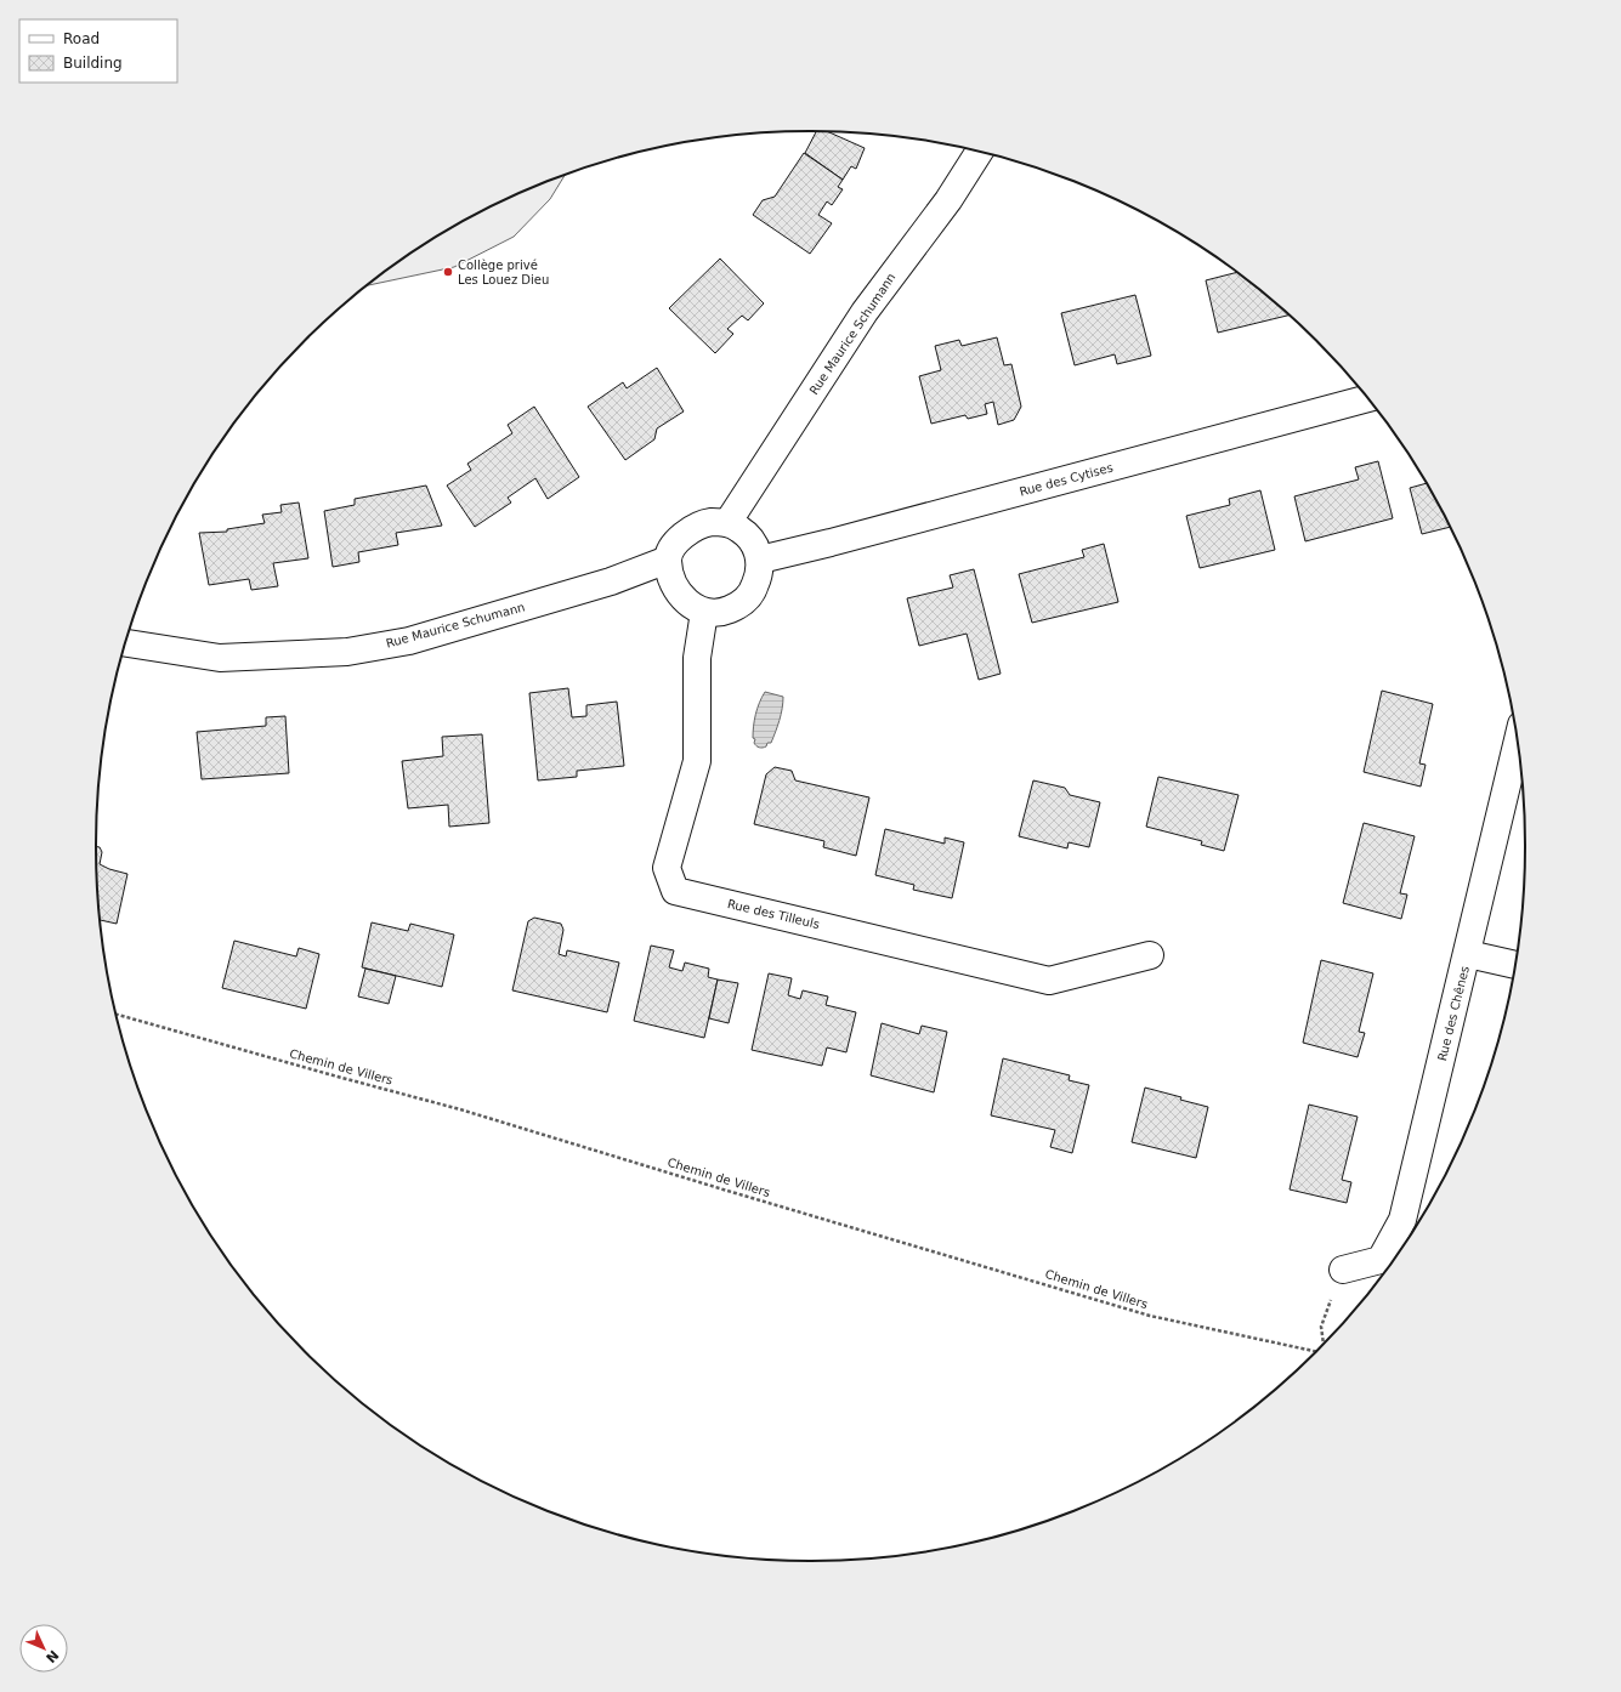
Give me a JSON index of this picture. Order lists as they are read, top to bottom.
{
  "streets": {
    "street": [
      "Rue Maurice Schumann",
      "Rue des Cytises",
      "Rue des Tilleuls",
      "Rue des Chênes"
    ],
    "path": ["Chemin de Villers"]
  },
  "crossings": [
    ["Rue Maurice Schumann", "Rue des Cytises"],
    ["Rue Maurice Schumann", "Rue des Tilleuls"],
    ["Rue des Cytises", "Rue des Tilleuls"]
  ],
  "places": ["Collège privé Les Louez Dieu"],
  "legend": ["Road", "Building"],
  "north": "bottom right"
}
